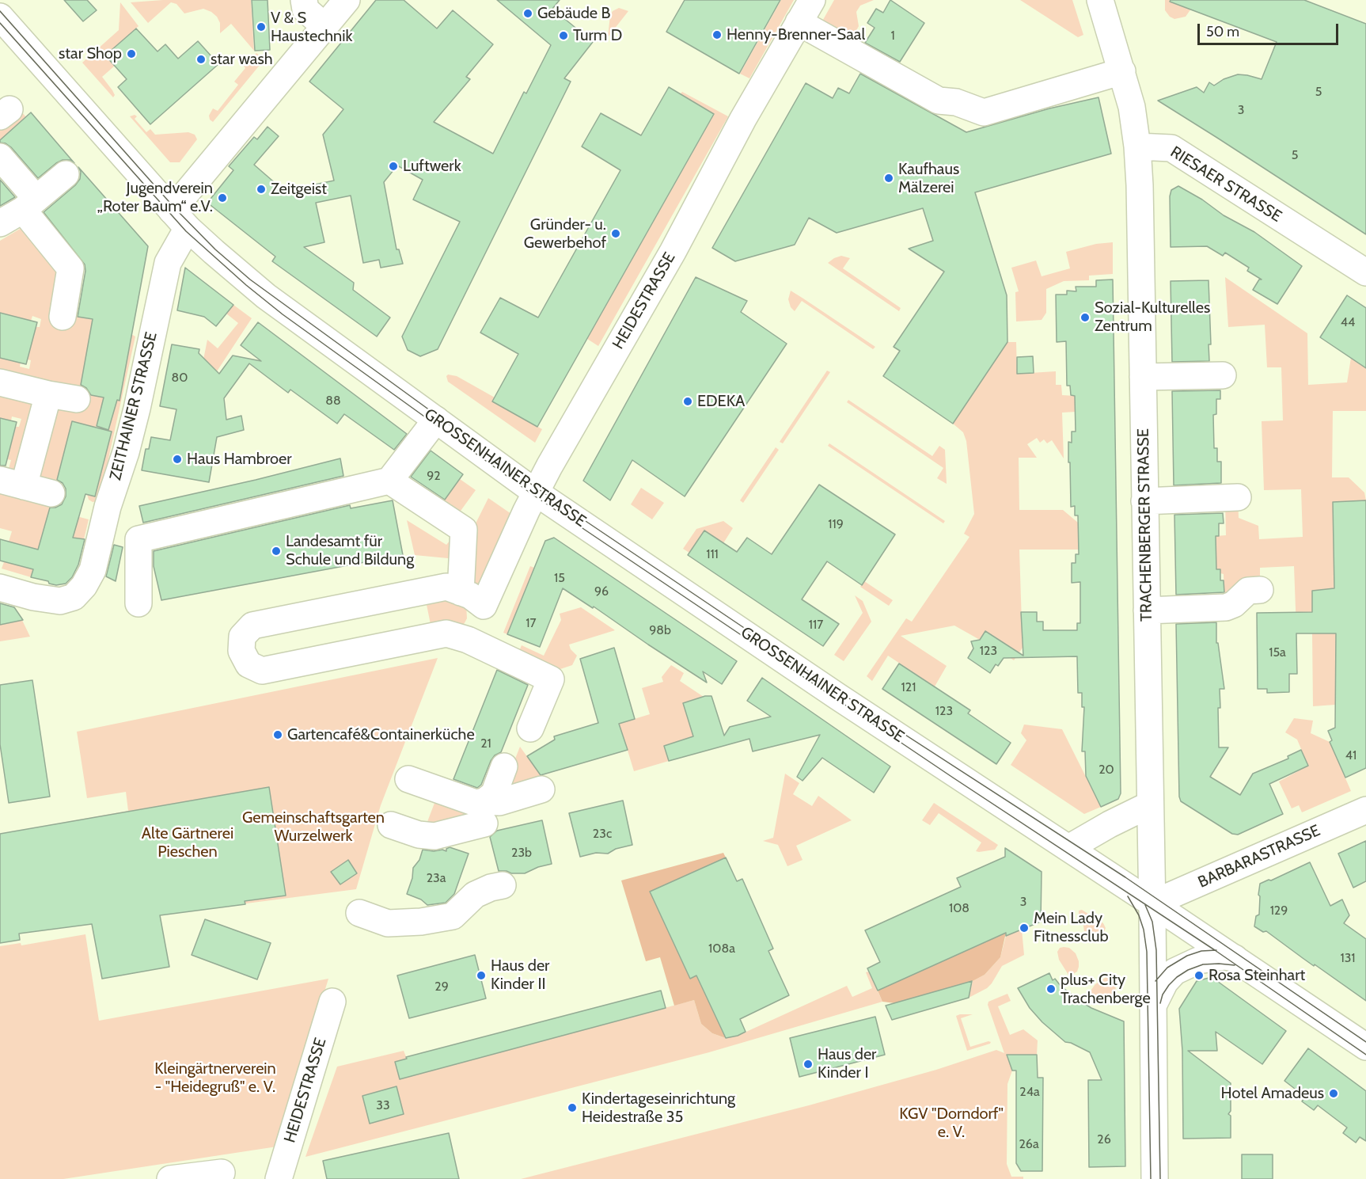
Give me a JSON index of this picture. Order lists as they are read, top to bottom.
{
  "streets": {
    "street": [
      "RIESAER STRASSE",
      "HEIDESTRASSE",
      "ZEITHAINER STRASSE",
      "GROSSENHAINER STRASSE",
      "TRACHENBERGER STRASSE",
      "BARBARASTRASSE"
    ]
  },
  "crossings": [
    ["RIESAER STRASSE", "TRACHENBERGER STRASSE"],
    ["HEIDESTRASSE", "GROSSENHAINER STRASSE"],
    ["ZEITHAINER STRASSE", "GROSSENHAINER STRASSE"],
    ["GROSSENHAINER STRASSE", "TRACHENBERGER STRASSE"],
    ["GROSSENHAINER STRASSE", "BARBARASTRASSE"],
    ["TRACHENBERGER STRASSE", "BARBARASTRASSE"]
  ],
  "parks": [
    "Gemeinschaftsgarten Wurzelwerk",
    "Alte Gärtnerei Pieschen",
    "Kleingärtnerverein - \"Heidegruß\" e. V.",
    "KGV \"Dorndorf\" e. V."
  ],
  "places": [
    "Gebäude B",
    "V & S Haustechnik",
    "Henny-Brenner-Saal",
    "Turm D",
    "star Shop",
    "star wash",
    "Luftwerk",
    "Kaufhaus Mälzerei",
    "Zeitgeist",
    "Jugendverein „Roter Baum“ e.V.",
    "Gründer- u. Gewerbehof",
    "Sozial-Kulturelles Zentrum",
    "EDEKA",
    "Haus Hambroer",
    "Landesamt für Schule und Bildung",
    "Gartencafé&Containerküche",
    "Mein Lady Fitnessclub",
    "Haus der Kinder II",
    "Rosa Steinhart",
    "plus+ City Trachenberge",
    "Haus der Kinder I",
    "Hotel Amadeus",
    "Kindertageseinrichtung Heidestraße 35"
  ],
  "house_numbers": [
    "1",
    "5",
    "3",
    "5",
    "44",
    "80",
    "88",
    "92",
    "119",
    "111",
    "15",
    "96",
    "17",
    "117",
    "98b",
    "123",
    "15a",
    "121",
    "123",
    "21",
    "41",
    "20",
    "23c",
    "23b",
    "23a",
    "3",
    "108",
    "129",
    "108a",
    "131",
    "29",
    "24a",
    "33",
    "26",
    "26a"
  ],
  "scale_bar": "50 m"
}
